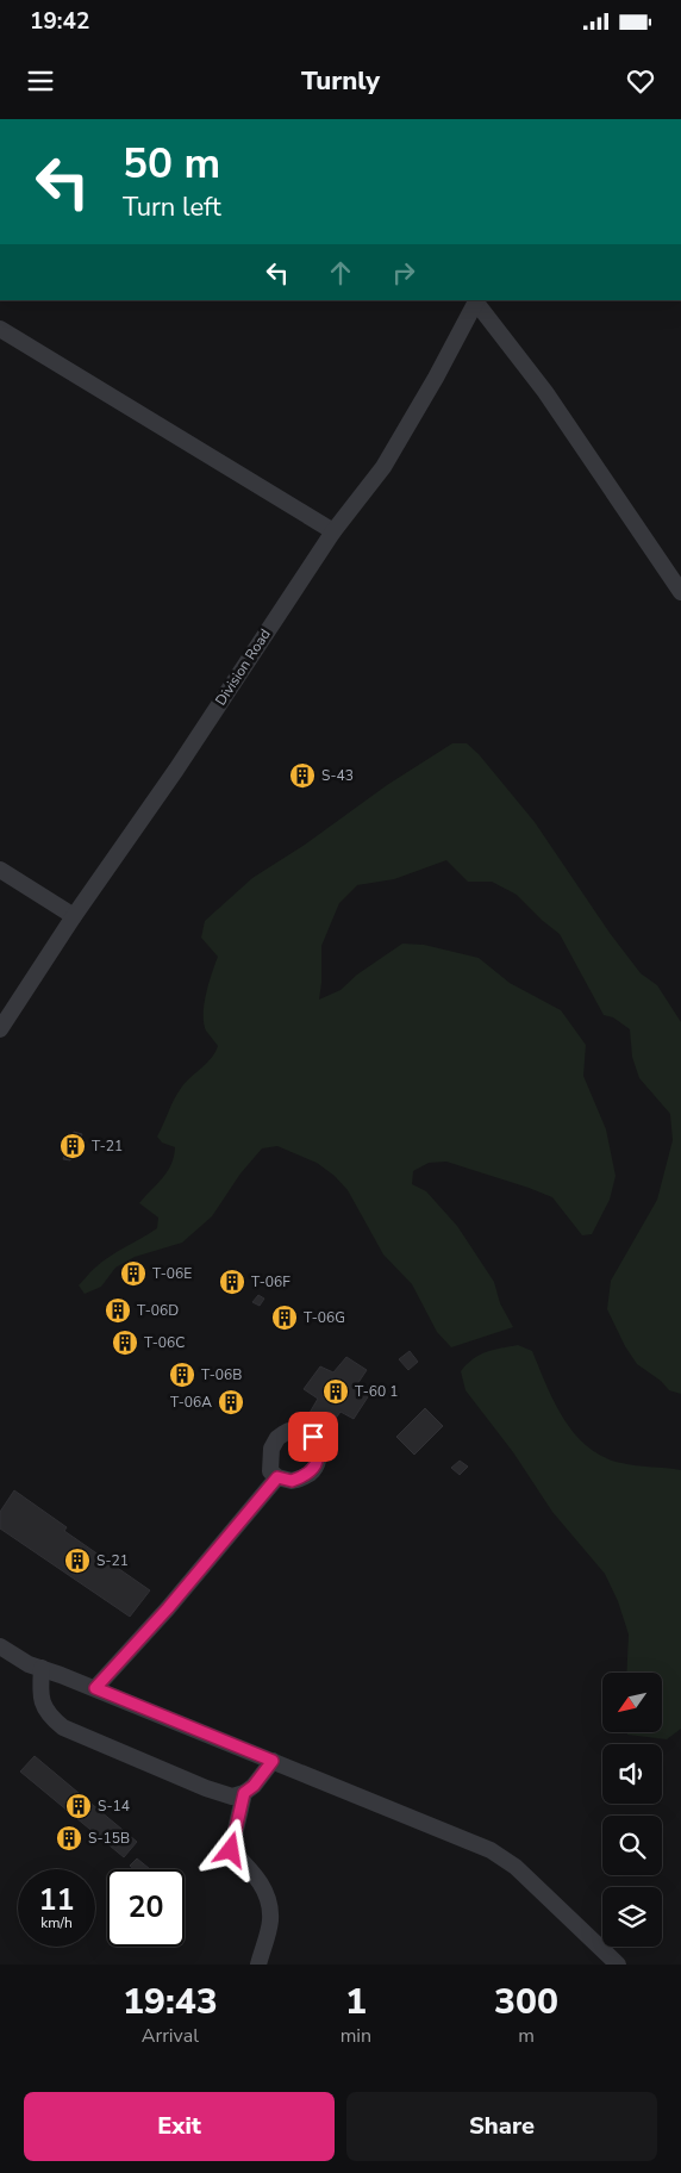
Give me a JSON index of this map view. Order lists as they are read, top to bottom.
{
  "streets": {
    "street": ["Division Road"]
  },
  "places": {
    "building": [
      "S-43",
      "T-21",
      "T-06E",
      "T-06F",
      "T-06D",
      "T-06G",
      "T-06C",
      "T-06B",
      "T-60 1",
      "T-06A",
      "S-21",
      "S-14",
      "S-15B"
    ]
  },
  "north": "bottom left",
  "page": {
    "status": "19:42",
    "header": "Turnly",
    "turn": ["50 m", "Turn left"],
    "speed": "11 km/h",
    "limit": "20",
    "eta": [
      "19:43",
      "Arrival",
      "1",
      "min",
      "300",
      "m"
    ],
    "buttons": ["Exit", "Share"]
  }
}
